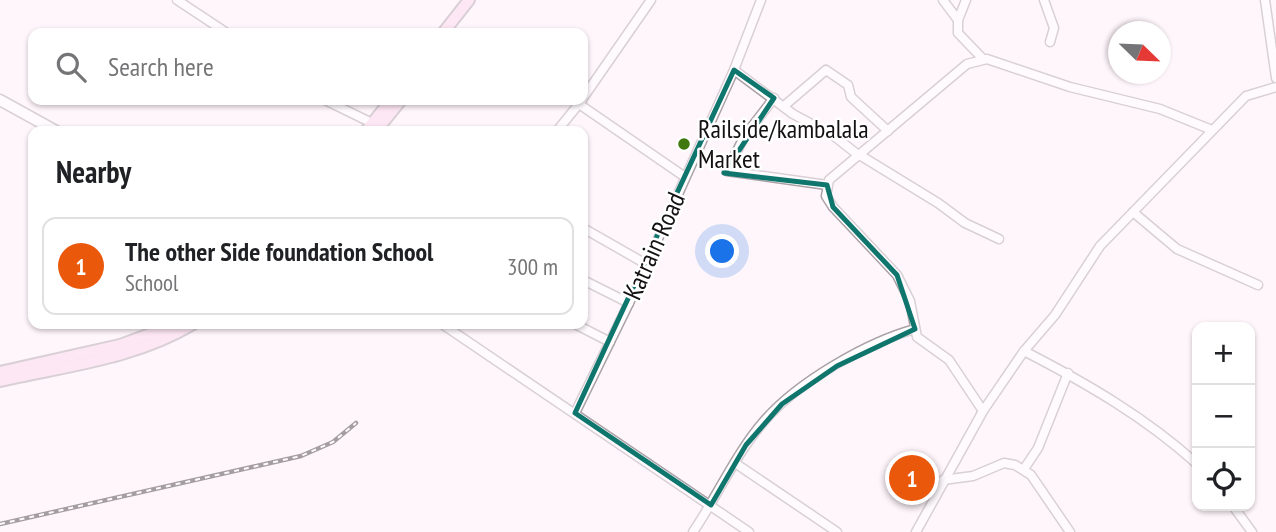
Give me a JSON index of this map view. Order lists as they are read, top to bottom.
{
  "streets": {
    "street": ["Katrain Road"]
  },
  "places": ["Railside/kambalala Market"],
  "north": "bottom right",
  "page": {
    "search": "Search here",
    "heading": "Nearby",
    "list": [
      {
        "mark": "1",
        "name": "The other Side foundation School",
        "note": "School",
        "value": "300 m"
      }
    ],
    "map_buttons": ["+", "−"],
    "pins": "1"
  }
}
